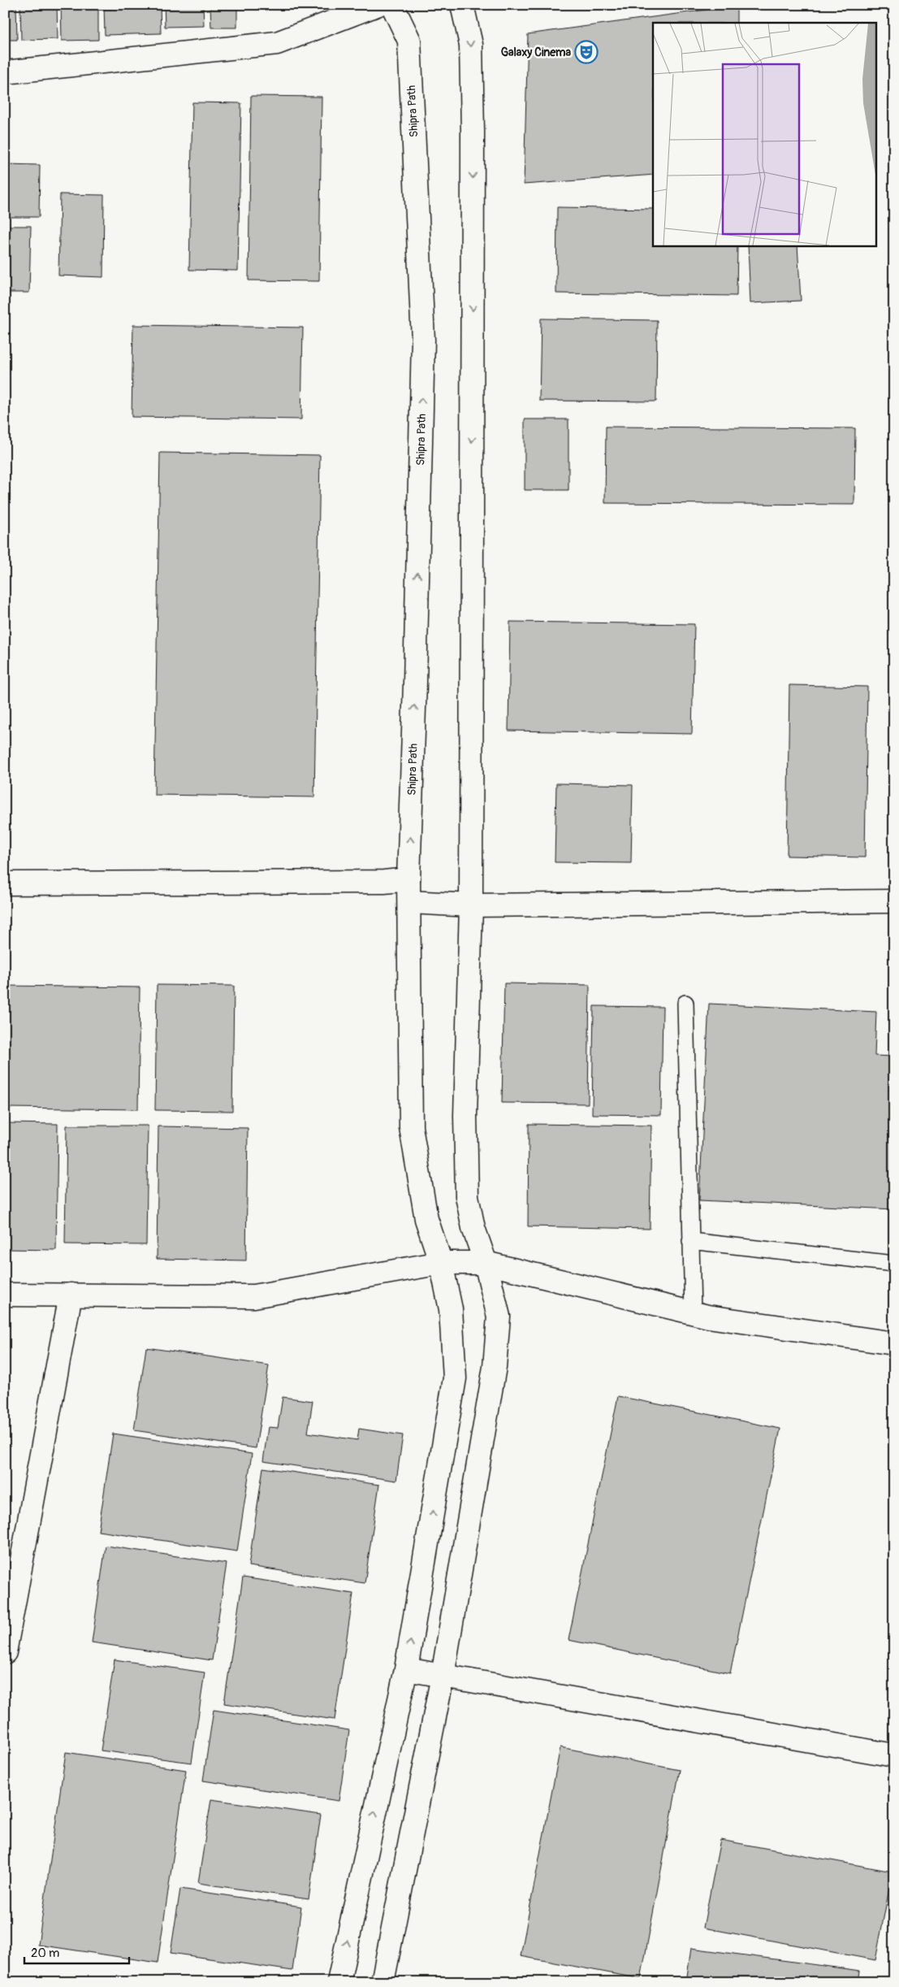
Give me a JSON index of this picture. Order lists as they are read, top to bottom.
{
  "streets": {
    "street": ["Shipra Path"]
  },
  "places": {
    "theatre": ["Galaxy Cinema"]
  },
  "scale_bar": "20 m"
}
